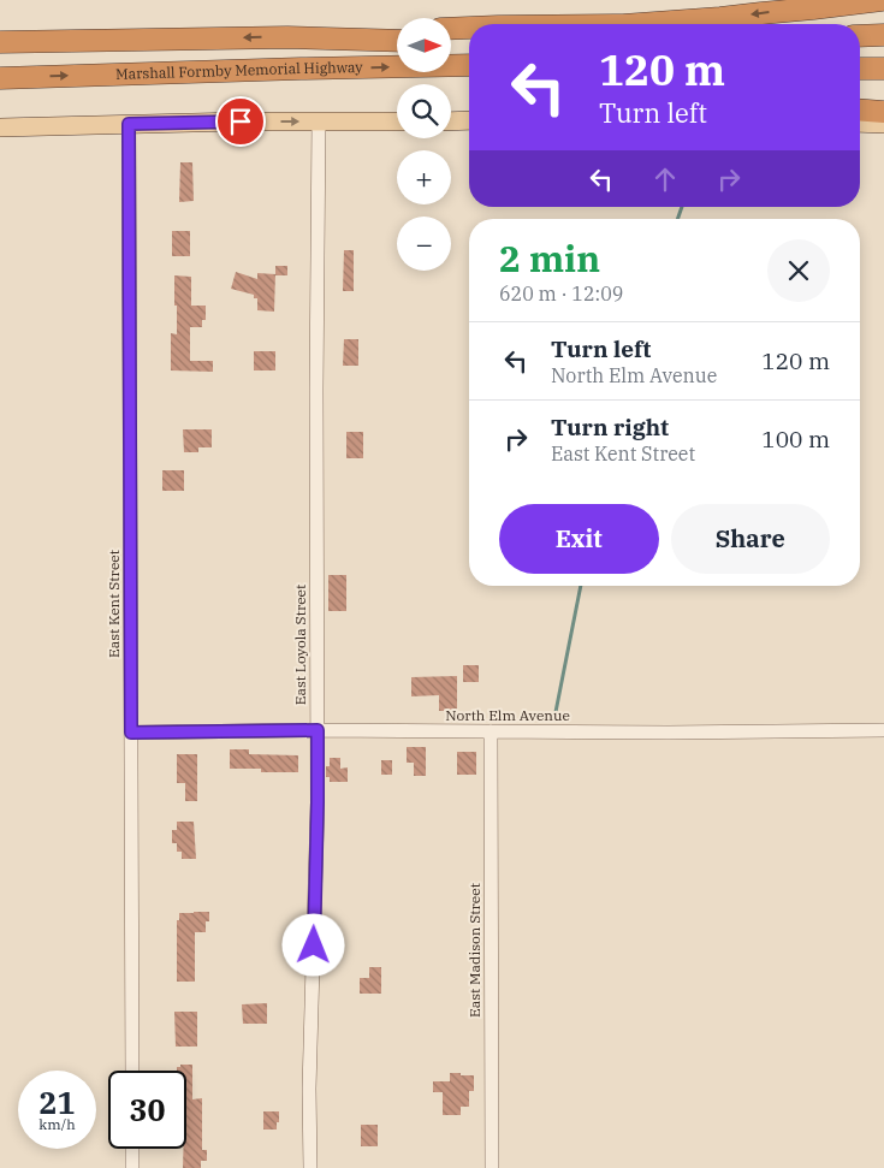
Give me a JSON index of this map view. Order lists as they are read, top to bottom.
{
  "streets": {
    "highway": ["Marshall Formby Memorial Highway"],
    "street": [
      "East Kent Street",
      "East Loyola Street",
      "North Elm Avenue",
      "East Madison Street"
    ]
  },
  "crossings": [
    ["East Kent Street", "North Elm Avenue"],
    ["East Loyola Street", "North Elm Avenue"],
    ["North Elm Avenue", "East Madison Street"]
  ],
  "north": "right",
  "page": {
    "map_buttons": ["+", "−"],
    "turn": ["120 m", "Turn left"],
    "heading": ["2 min", "620 m · 12:09"],
    "list": [
      {
        "name": "Turn left",
        "note": "North Elm Avenue",
        "value": "120 m"
      },
      {
        "name": "Turn right",
        "note": "East Kent Street",
        "value": "100 m"
      }
    ],
    "buttons": ["Exit", "Share"],
    "speed": "21 km/h",
    "limit": "30"
  }
}
